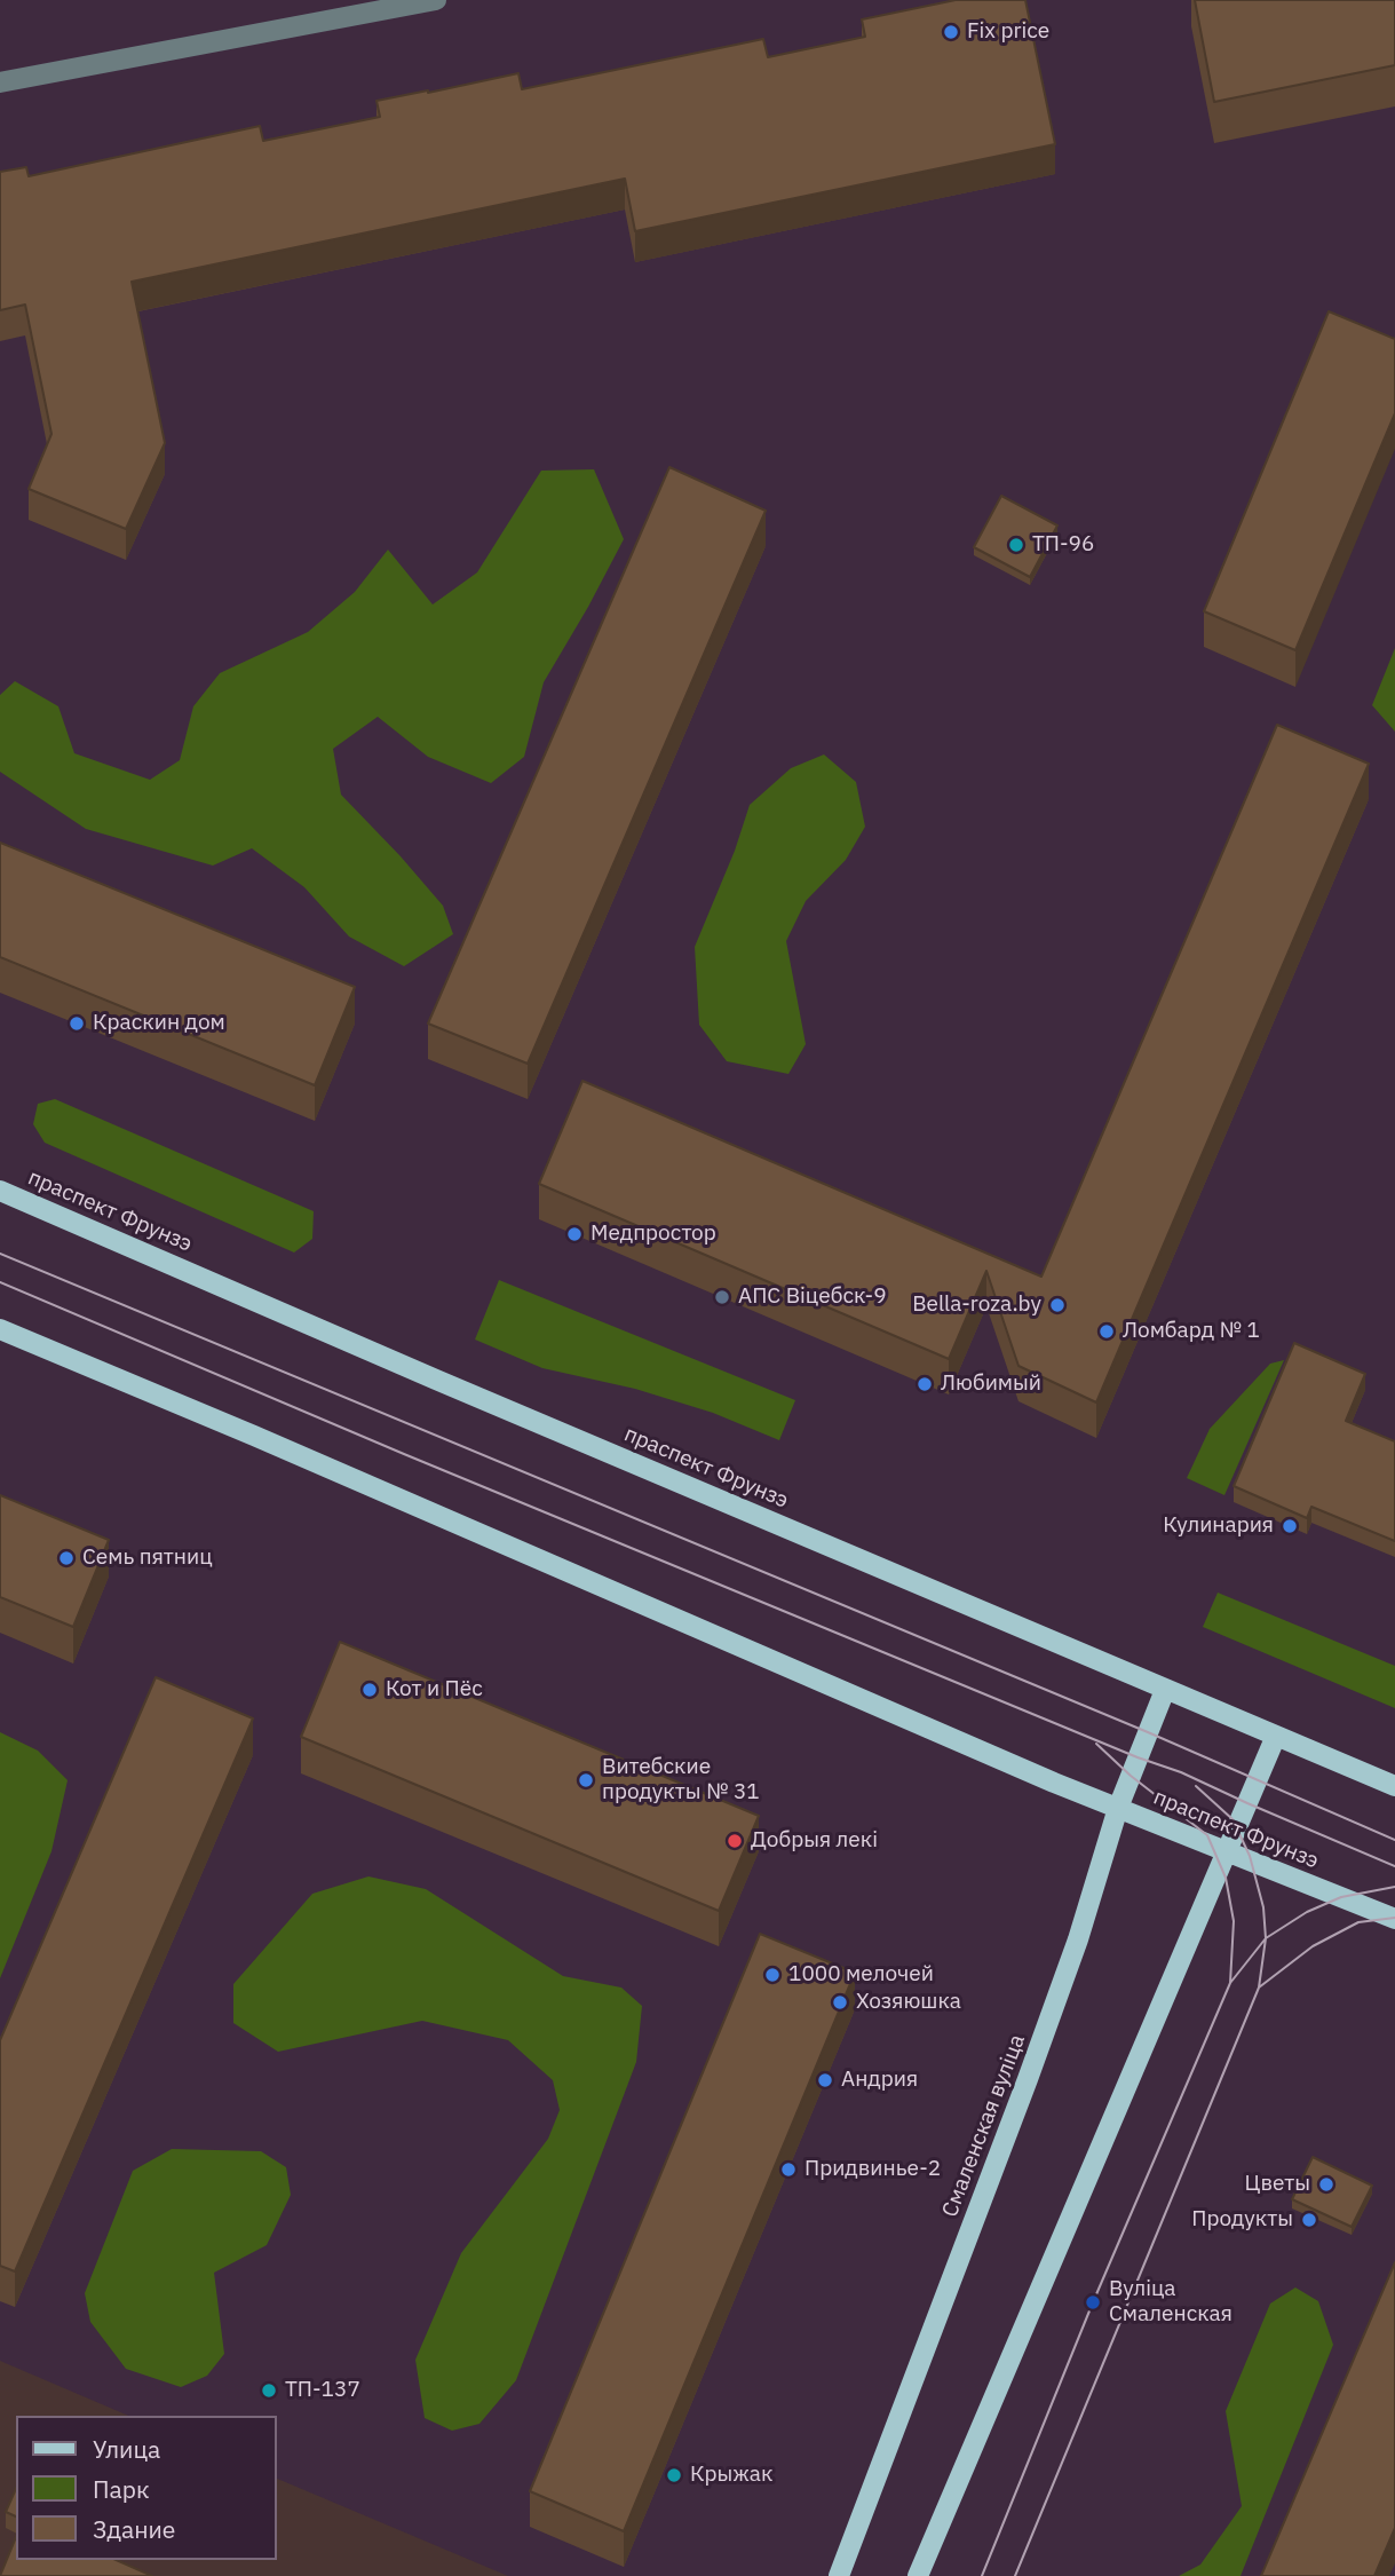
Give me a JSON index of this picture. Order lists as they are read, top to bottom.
{
  "streets": {
    "main road": ["праспект Фрунзэ", "Смаленская вуліца"]
  },
  "crossings": [
    ["праспект Фрунзэ", "Смаленская вуліца"]
  ],
  "places": [
    "Fix price",
    "ТП-96",
    "Краскин дом",
    "Медпростор",
    "АПС Віцебск-9",
    "Bella-roza.by",
    "Ломбард № 1",
    "Любимый",
    "Кулинария",
    "Семь пятниц",
    "Кот и Пёс",
    "Витебские продукты № 31",
    "Добрыя лекі",
    "1000 мелочей",
    "Хозяюшка",
    "Андрия",
    "Придвинье-2",
    "Цветы",
    "Продукты",
    "Вуліца Смаленская",
    "ТП-137",
    "Крыжак"
  ],
  "legend": ["Улица", "Парк", "Здание"]
}
